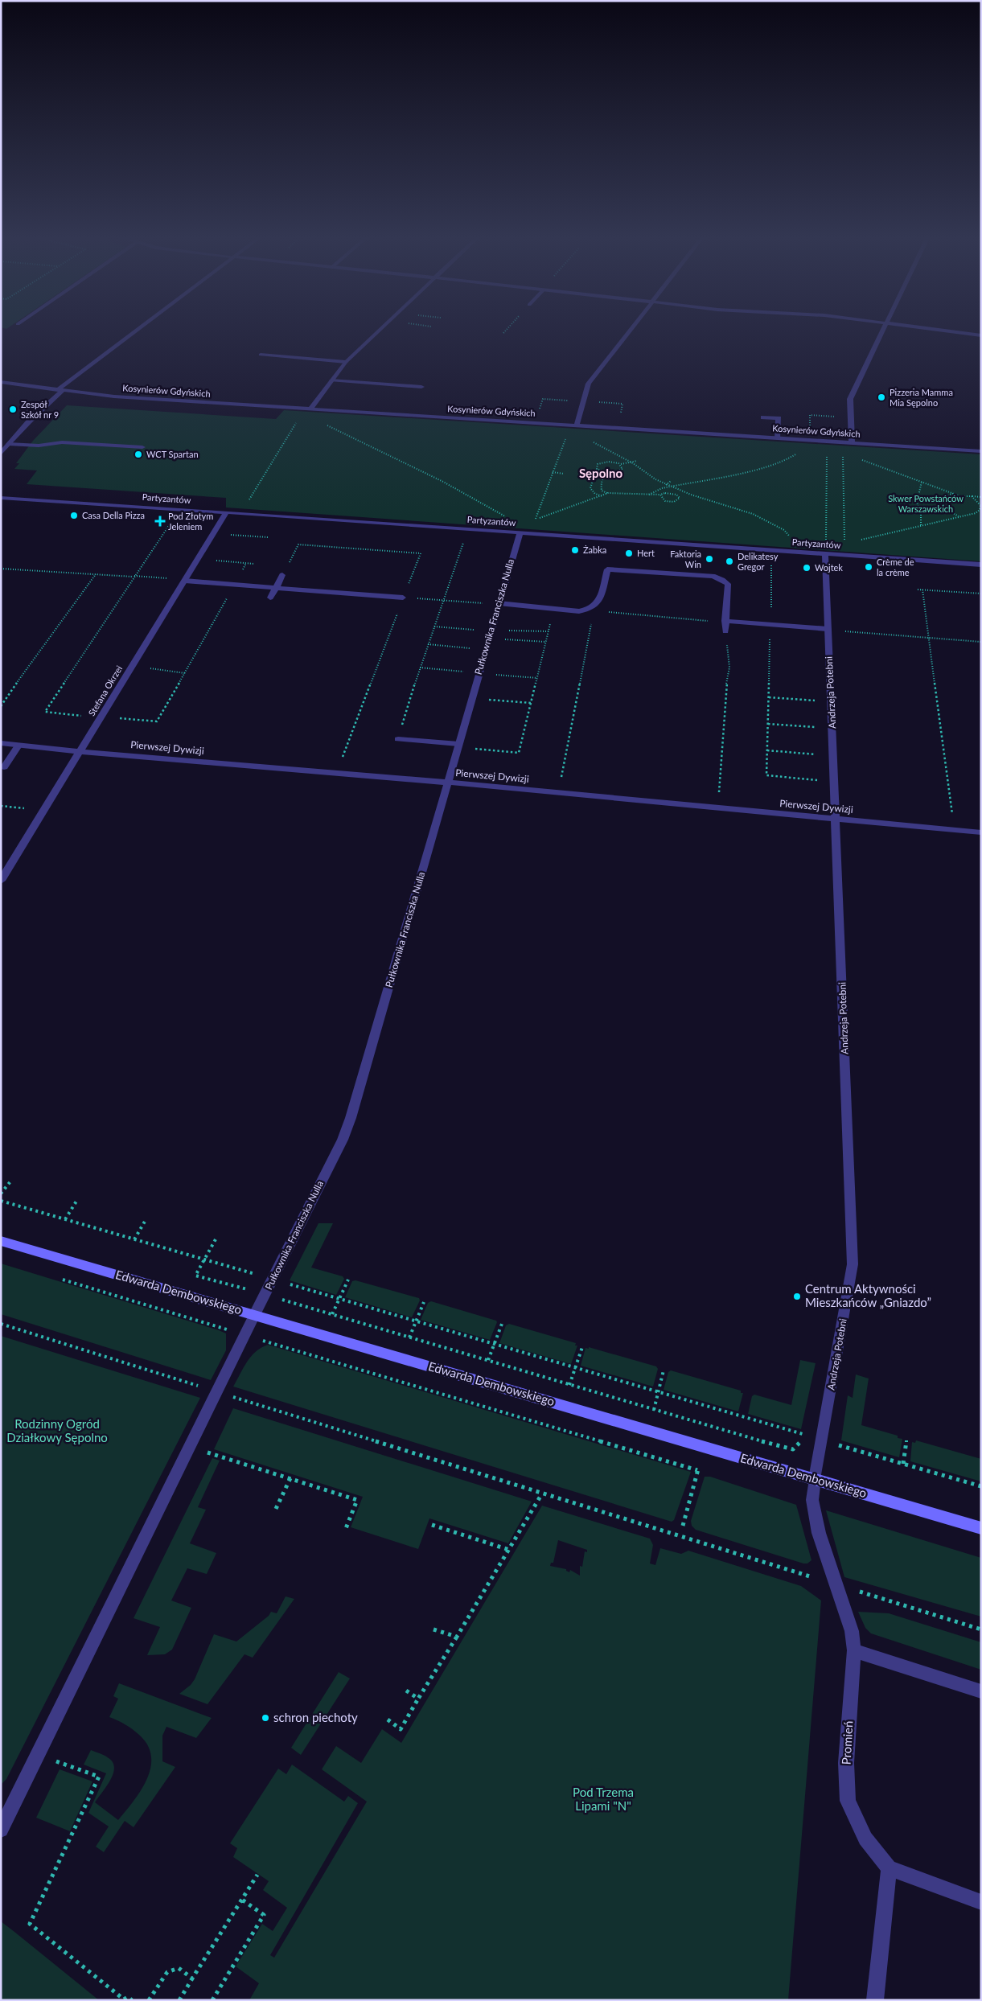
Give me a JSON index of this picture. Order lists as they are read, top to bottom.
{
  "streets": {
    "street": [
      "Kosynierów Gdyńskich",
      "Partyzantów",
      "Pułkownika Franciszka Nulla",
      "Stefana Okrzei",
      "Andrzeja Potebni",
      "Pierwszej Dywizji",
      "Edwarda Dembowskiego",
      "Promień"
    ]
  },
  "crossings": [
    ["Partyzantów", "Pułkownika Franciszka Nulla"],
    ["Partyzantów", "Stefana Okrzei"],
    ["Partyzantów", "Andrzeja Potebni"],
    ["Pułkownika Franciszka Nulla", "Pierwszej Dywizji"],
    ["Pułkownika Franciszka Nulla", "Edwarda Dembowskiego"],
    ["Stefana Okrzei", "Pierwszej Dywizji"],
    ["Andrzeja Potebni", "Pierwszej Dywizji"],
    ["Andrzeja Potebni", "Edwarda Dembowskiego"],
    ["Andrzeja Potebni", "Promień"],
    ["Edwarda Dembowskiego", "Promień"]
  ],
  "districts": ["Sępolno"],
  "parks": ["Skwer Powstańców Warszawskich", "Rodzinny Ogród Działkowy Sępolno", "Pod Trzema Lipami \"N\""],
  "places": {
    "other": [
      "Pizzeria Mamma Mia Sępolno",
      "Zespół Szkół nr 9",
      "WCT Spartan",
      "Casa Della Pizza",
      "Żabka",
      "Hert",
      "Faktoria Win",
      "Delikatesy Gregor",
      "Crème de la crème",
      "Wojtek",
      "Centrum Aktywności Mieszkańców „Gniazdo”",
      "schron piechoty"
    ],
    "health": ["Pod Złotym Jeleniem"]
  }
}
